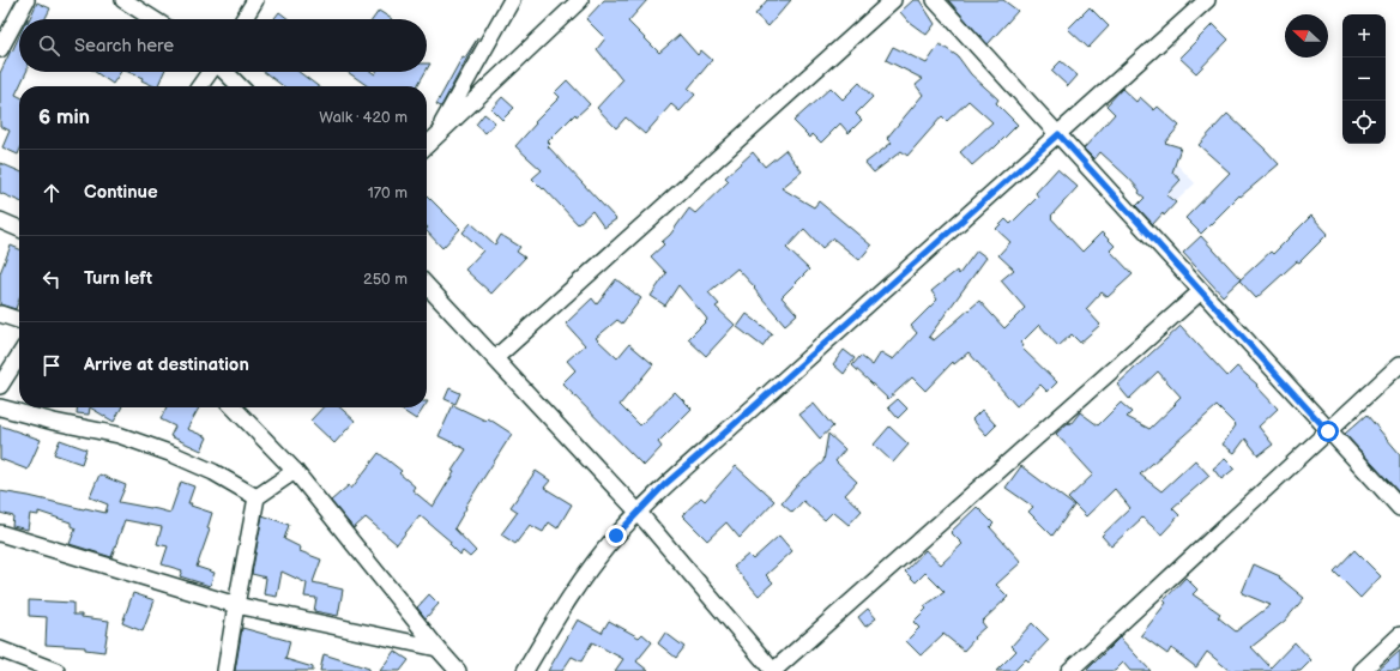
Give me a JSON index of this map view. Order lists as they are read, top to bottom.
{
  "north": "left",
  "page": {
    "map_buttons": ["+", "−"],
    "search": "Search here",
    "heading": ["6 min", "Walk · 420 m"],
    "list": [
      ["Continue", "170 m"],
      ["Turn left", "250 m"],
      "Arrive at destination"
    ]
  }
}
